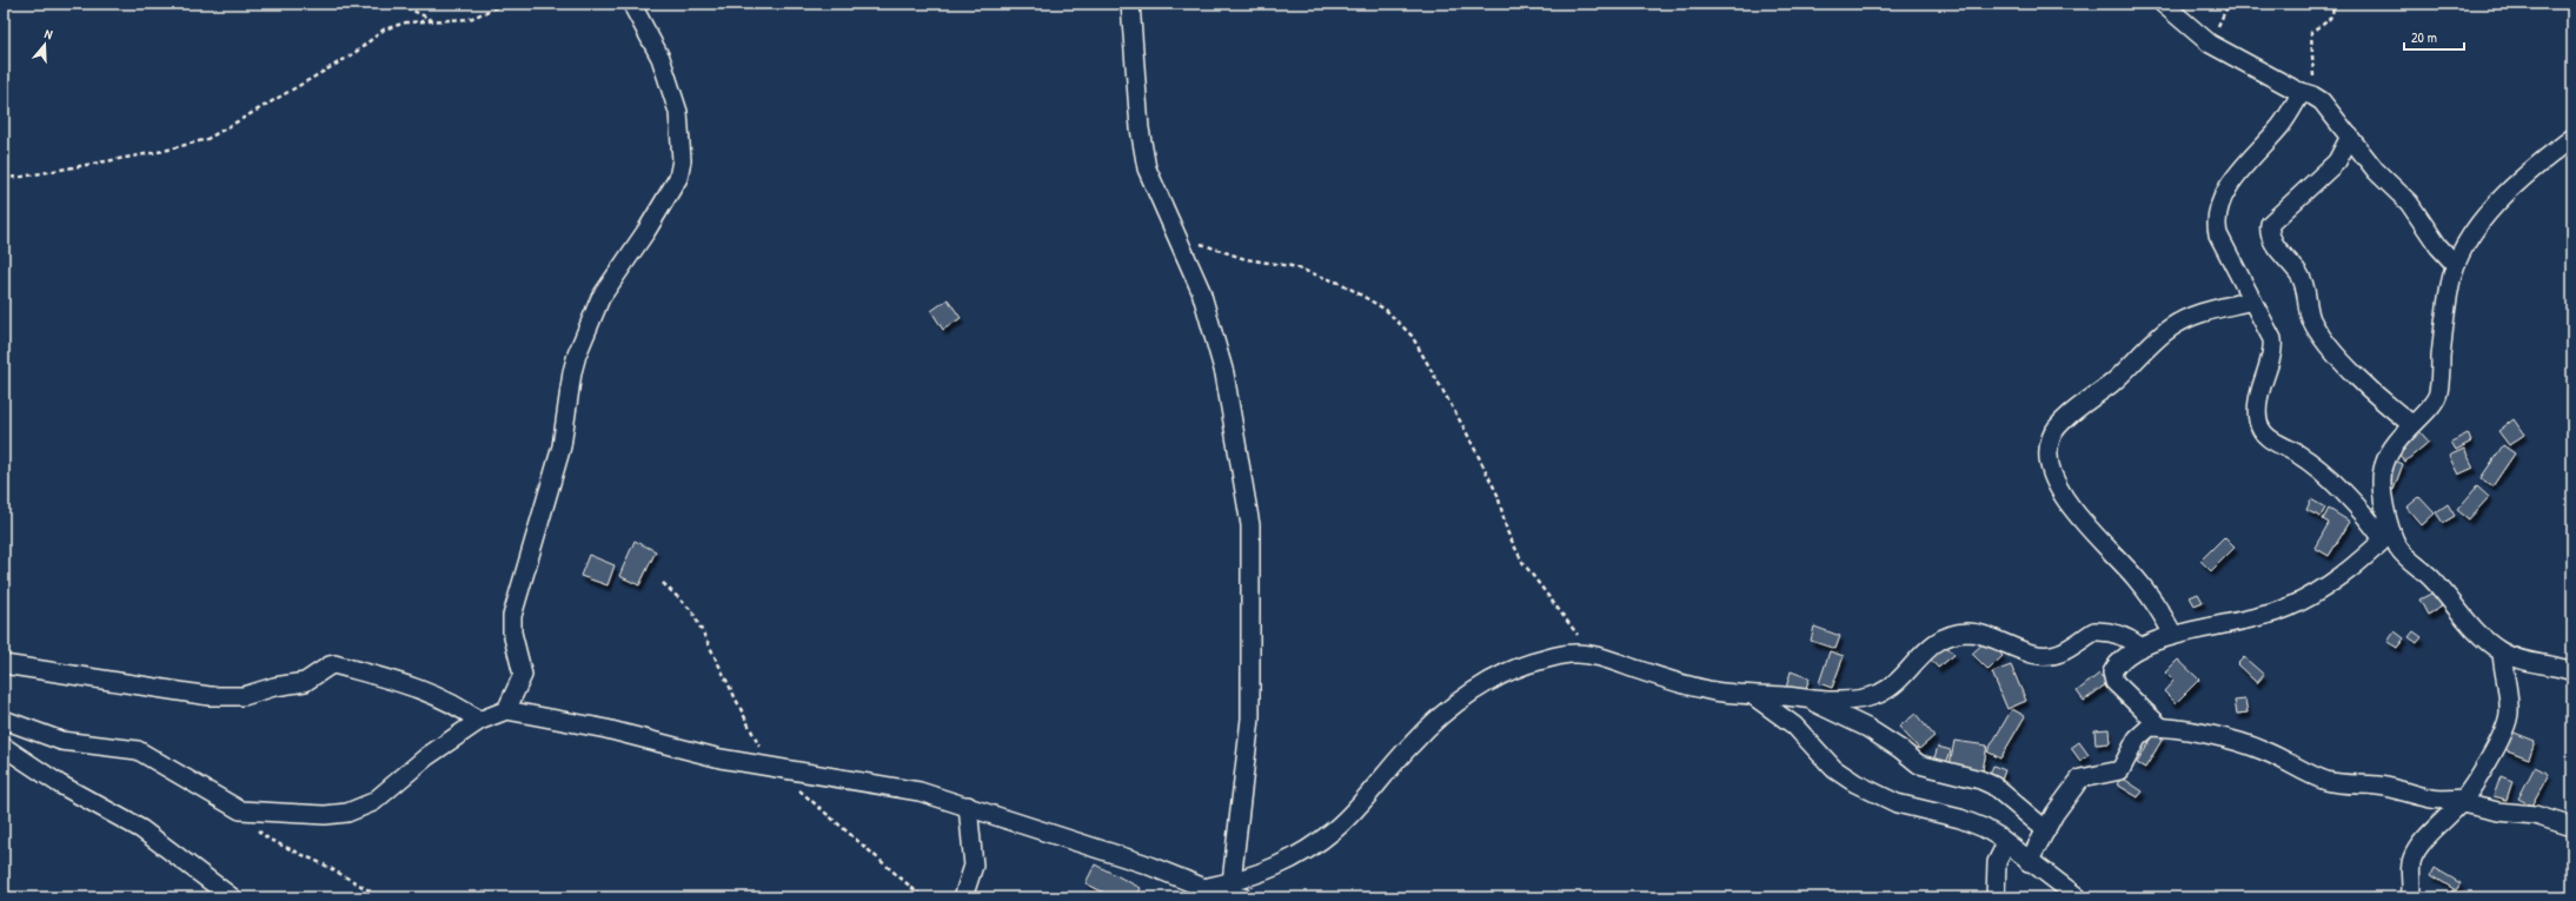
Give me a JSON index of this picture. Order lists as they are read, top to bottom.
{
  "scale_bar": "20 m",
  "north": "top"
}
